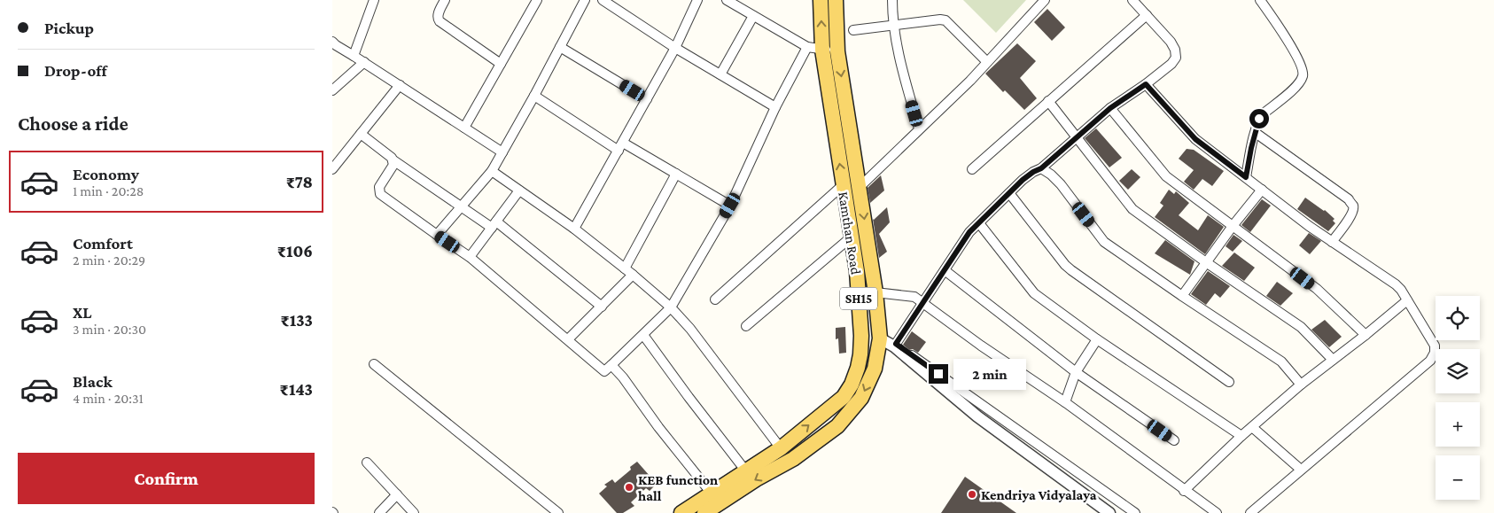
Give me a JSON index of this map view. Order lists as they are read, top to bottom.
{
  "streets": {
    "main road": ["Kamthan Road", "SH15"]
  },
  "places": ["KEB function hall", "Kendriya Vidyalaya"],
  "page": {
    "banner": ["Pickup", "Drop-off"],
    "heading": "Choose a ride",
    "list": [
      {
        "name": "Economy",
        "note": "1 min · 20:28",
        "value": "₹78"
      },
      {
        "name": "Comfort",
        "note": "2 min · 20:29",
        "value": "₹106"
      },
      {
        "name": "XL",
        "note": "3 min · 20:30",
        "value": "₹133"
      },
      {
        "name": "Black",
        "note": "4 min · 20:31",
        "value": "₹143"
      }
    ],
    "map_buttons": ["+", "−"],
    "bubble": "2 min",
    "buttons": "Confirm"
  }
}
